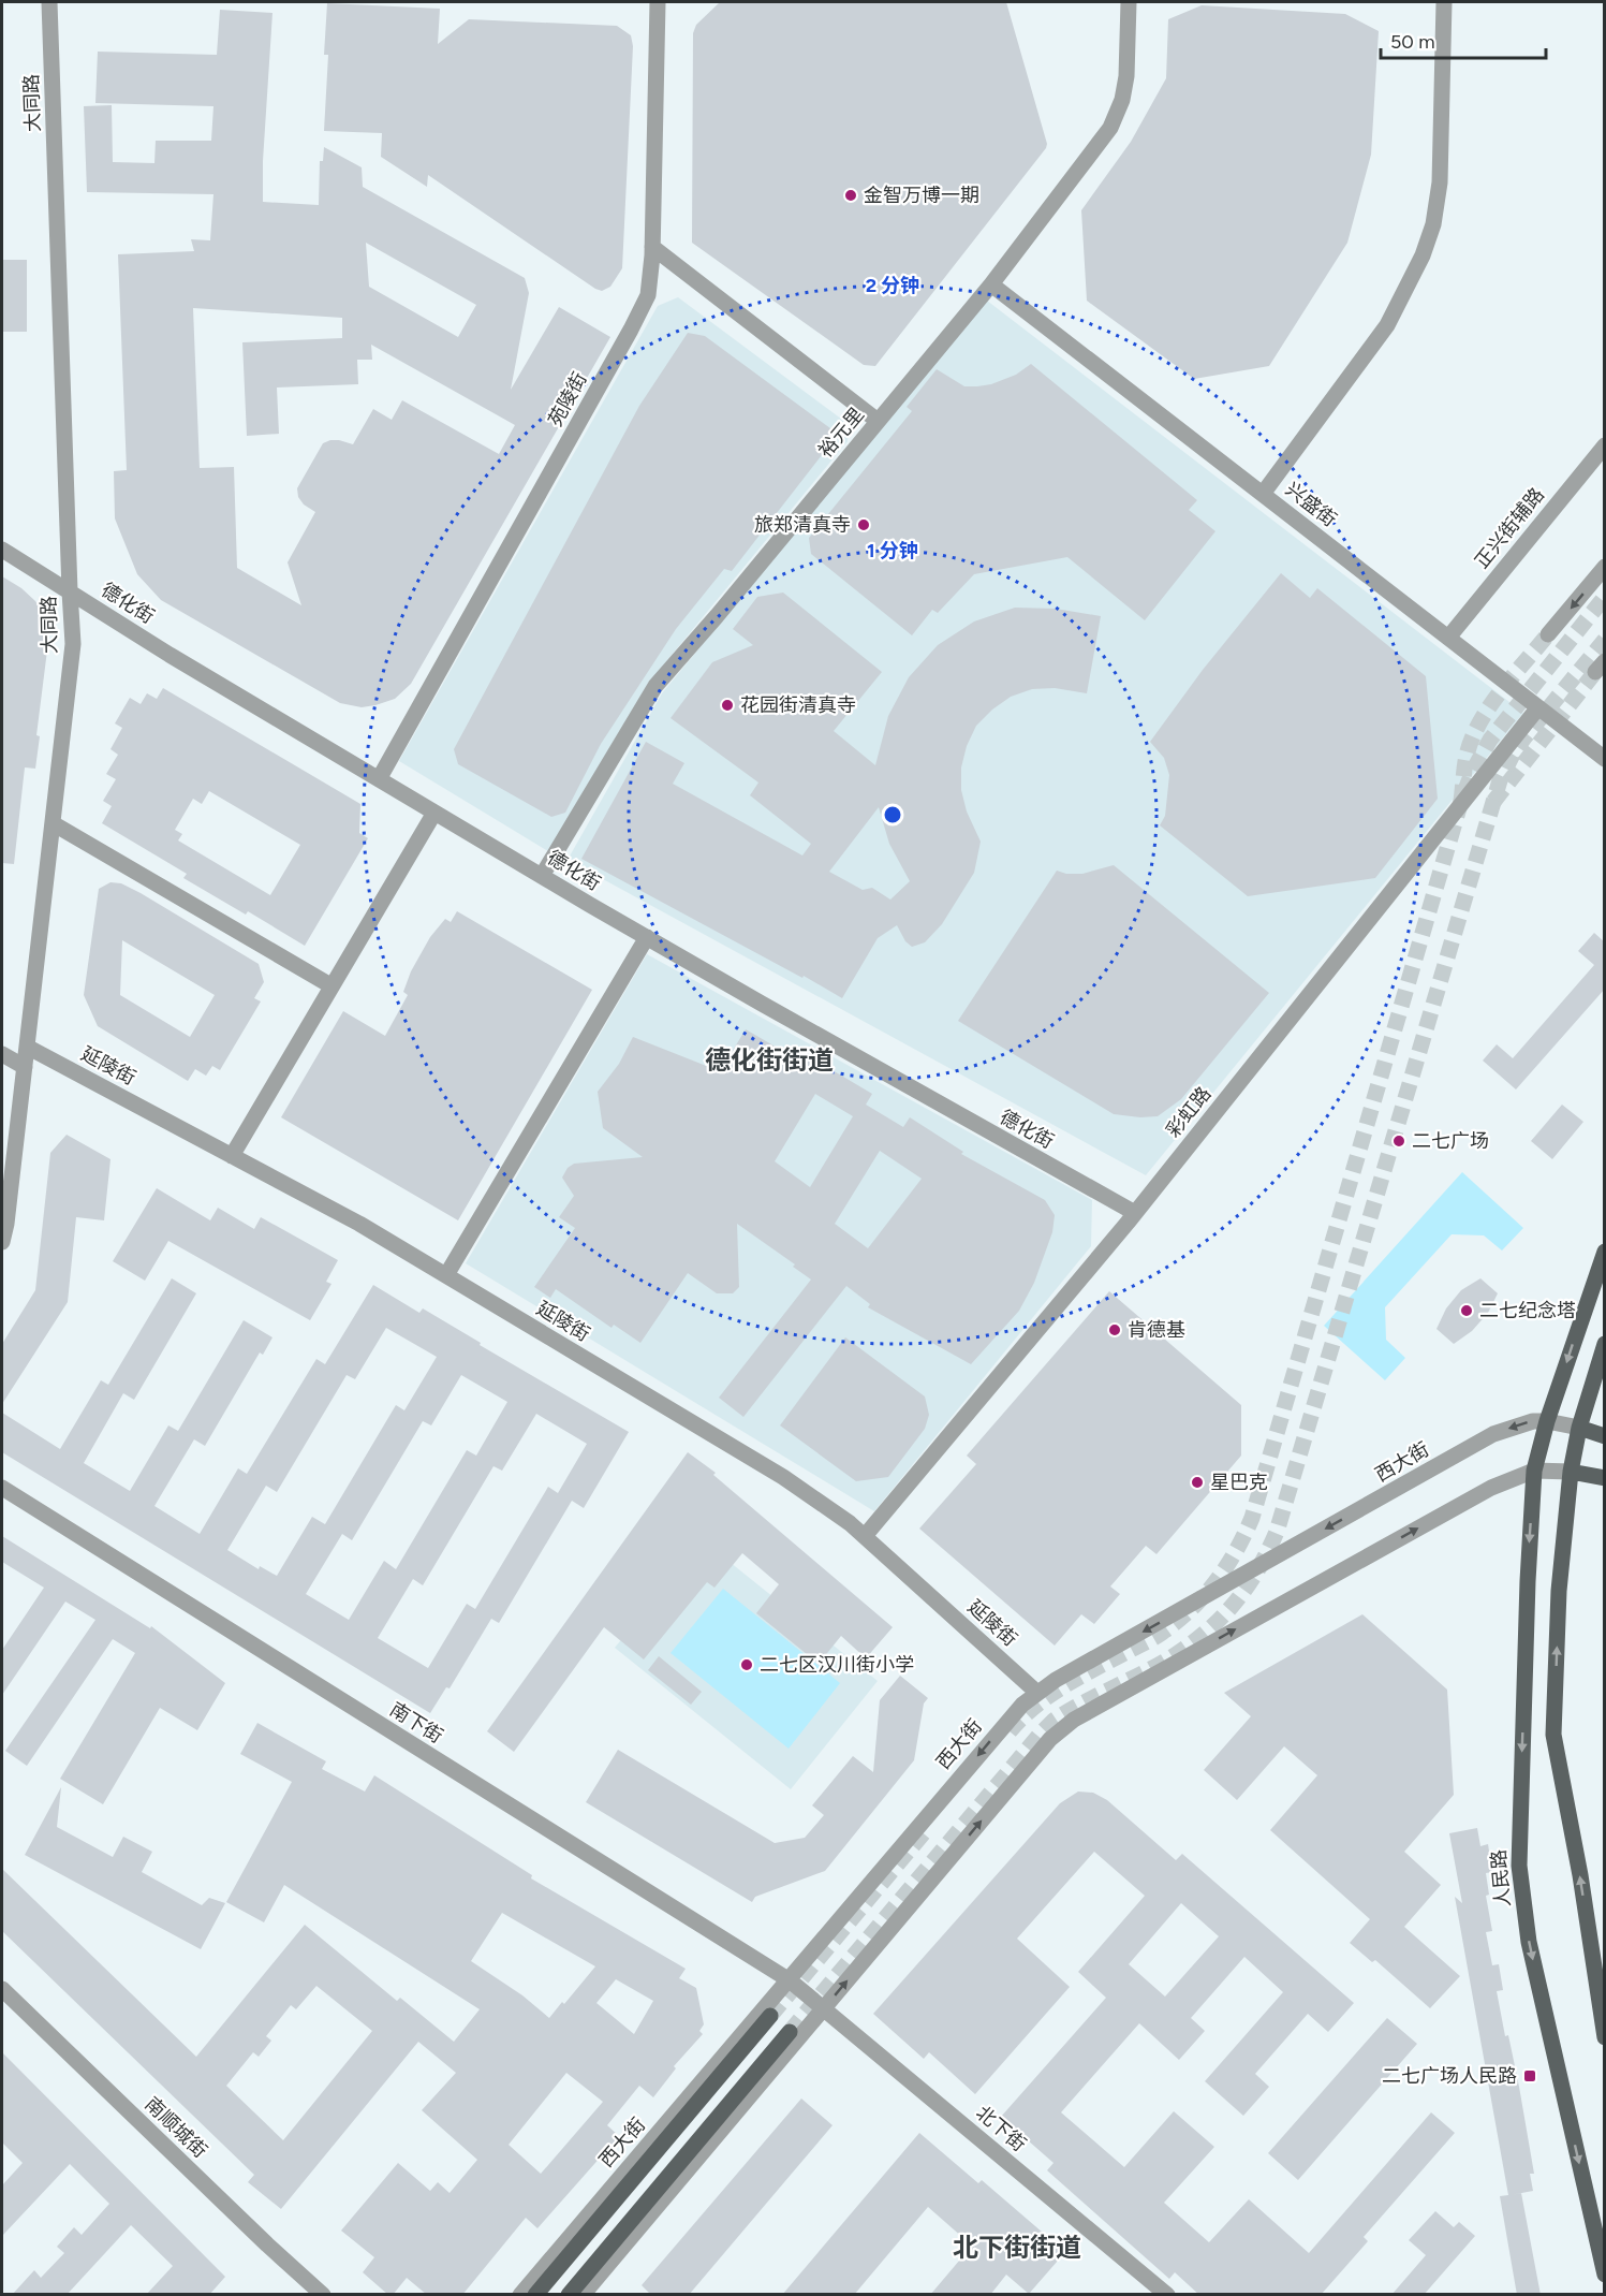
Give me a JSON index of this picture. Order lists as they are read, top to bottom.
{
  "streets": {
    "main road": ["西大街", "人民路"],
    "street": [
      "大同路",
      "苑陵街",
      "裕元里",
      "兴盛街",
      "正兴街辅路",
      "德化街",
      "延陵街",
      "彩虹路",
      "南下街",
      "南顺城街",
      "北下街"
    ]
  },
  "crossings": [
    ["大同路", "德化街"],
    ["大同路", "延陵街"],
    ["苑陵街", "德化街"],
    ["裕元里", "兴盛街"],
    ["裕元里", "德化街"],
    ["兴盛街", "正兴街辅路"],
    ["兴盛街", "彩虹路"],
    ["德化街", "彩虹路"],
    ["延陵街", "彩虹路"],
    ["延陵街", "西大街"],
    ["西大街", "南下街"],
    ["西大街", "人民路"],
    ["南下街", "北下街"]
  ],
  "districts": ["德化街街道", "北下街街道"],
  "places": {
    "other": [
      "金智万博一期",
      "旅郑清真寺",
      "花园街清真寺",
      "二七广场",
      "二七纪念塔",
      "肯德基",
      "星巴克",
      "二七区汉川街小学"
    ],
    "transit": ["二七广场人民路"]
  },
  "scale_bar": "50 m",
  "rings": ["2 分钟", "1 分钟"]
}
